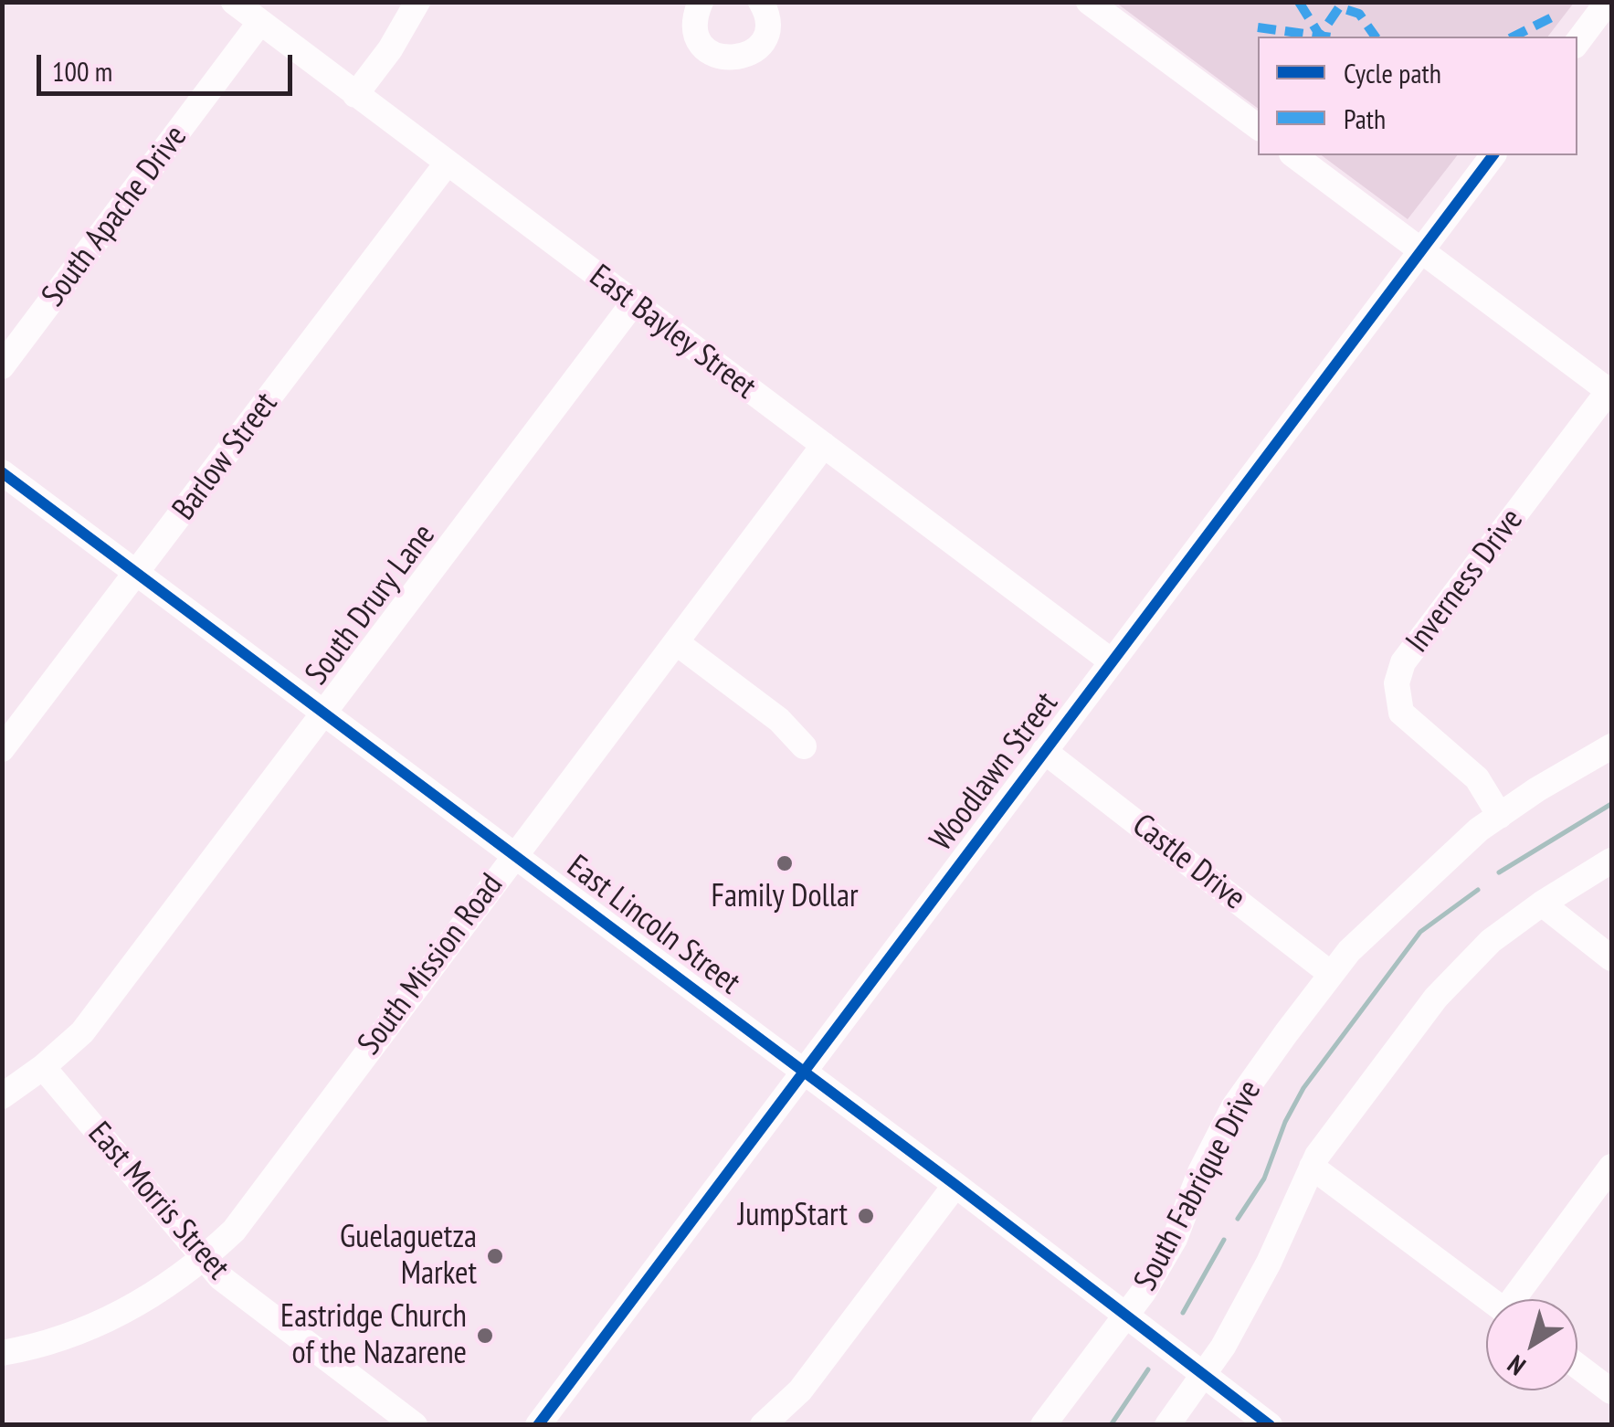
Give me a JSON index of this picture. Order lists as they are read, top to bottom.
{
  "streets": {
    "street": [
      "South Apache Drive",
      "East Bayley Street",
      "Barlow Street",
      "Inverness Drive",
      "South Drury Lane",
      "Woodlawn Street",
      "Castle Drive",
      "East Lincoln Street",
      "South Mission Road",
      "South Fabrique Drive",
      "East Morris Street"
    ]
  },
  "crossings": [
    ["South Apache Drive", "East Bayley Street"],
    ["East Bayley Street", "Barlow Street"],
    ["East Bayley Street", "South Drury Lane"],
    ["East Bayley Street", "Woodlawn Street"],
    ["East Bayley Street", "South Mission Road"],
    ["Barlow Street", "East Lincoln Street"],
    ["Inverness Drive", "South Fabrique Drive"],
    ["South Drury Lane", "East Lincoln Street"],
    ["South Drury Lane", "East Morris Street"],
    ["Woodlawn Street", "Castle Drive"],
    ["Woodlawn Street", "East Lincoln Street"],
    ["Castle Drive", "South Fabrique Drive"],
    ["East Lincoln Street", "South Mission Road"],
    ["East Lincoln Street", "South Fabrique Drive"],
    ["South Mission Road", "East Morris Street"]
  ],
  "places": [
    "Family Dollar",
    "JumpStart",
    "Guelaguetza Market",
    "Eastridge Church of the Nazarene"
  ],
  "legend": ["Cycle path", "Path"],
  "scale_bar": "100 m",
  "north": "bottom left"
}
